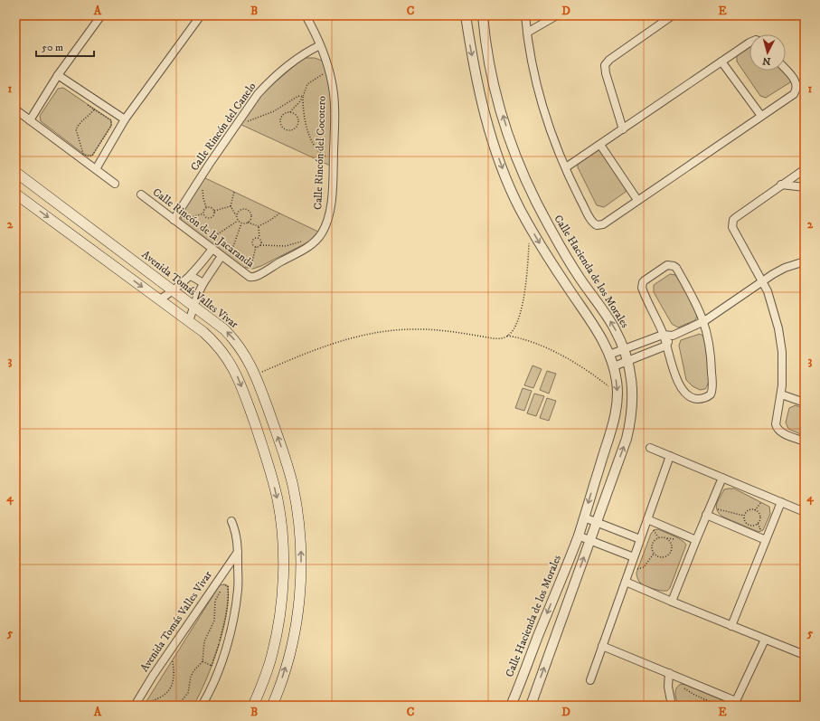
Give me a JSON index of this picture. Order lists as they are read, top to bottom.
{
  "streets": {
    "main road": ["Avenida Tomás Valles Vivar"],
    "street": [
      "Calle Rincón del Canelo",
      "Calle Rincón del Cocotero",
      "Calle Rincón de la Jacaranda",
      "Calle Hacienda de los Morales"
    ]
  },
  "crossings": [
    ["Calle Rincón del Canelo", "Calle Rincón del Cocotero"],
    ["Calle Rincón del Canelo", "Calle Rincón de la Jacaranda"],
    ["Calle Rincón del Cocotero", "Calle Rincón de la Jacaranda"]
  ],
  "scale_bar": "50 m",
  "north": "bottom",
  "grid": {
    "columns": [
      "A",
      "B",
      "C",
      "D",
      "E"
    ],
    "rows": [
      "1",
      "2",
      "3",
      "4",
      "5"
    ]
  }
}
